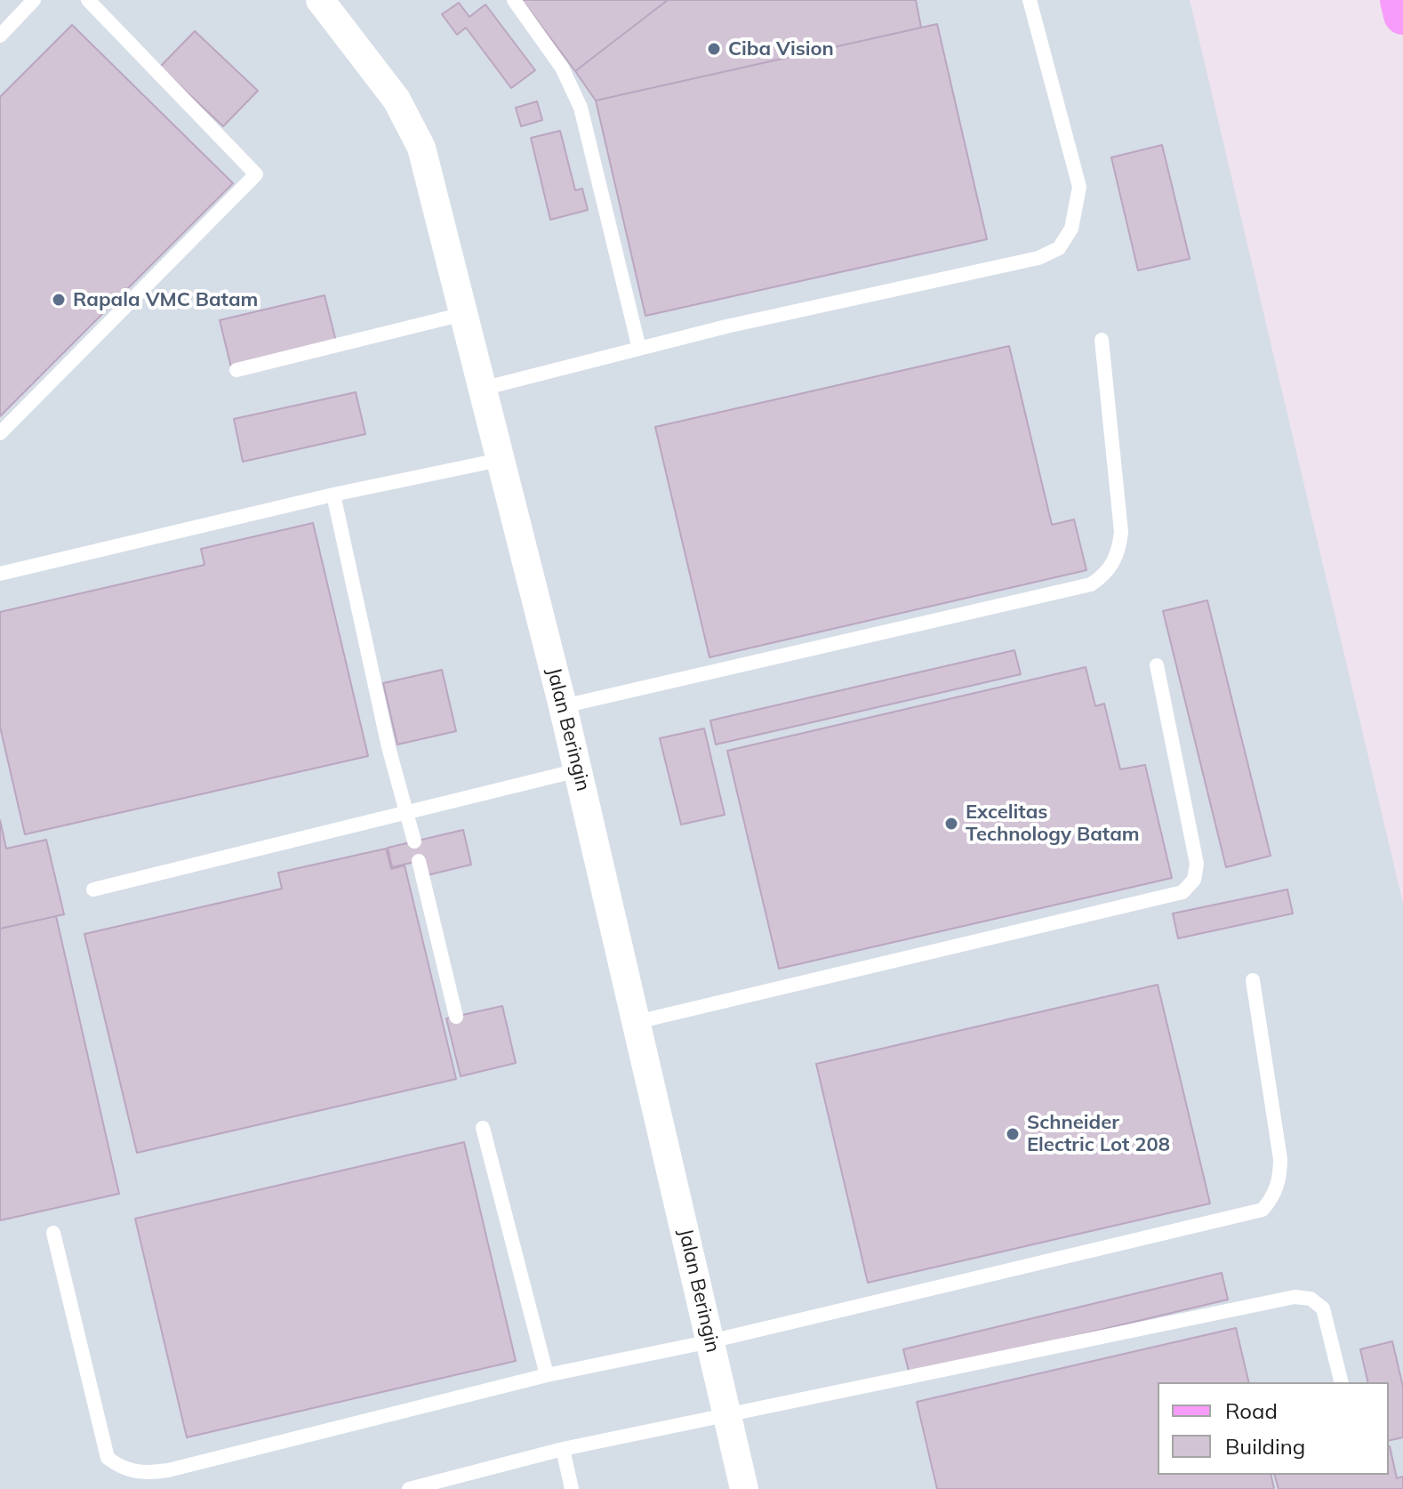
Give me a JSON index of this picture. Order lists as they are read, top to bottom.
{
  "streets": {
    "street": ["Jalan Beringin"]
  },
  "places": [
    "Ciba Vision",
    "Rapala VMC Batam",
    "Excelitas Technology Batam",
    "Schneider Electric Lot 208"
  ],
  "legend": ["Road", "Building"]
}
